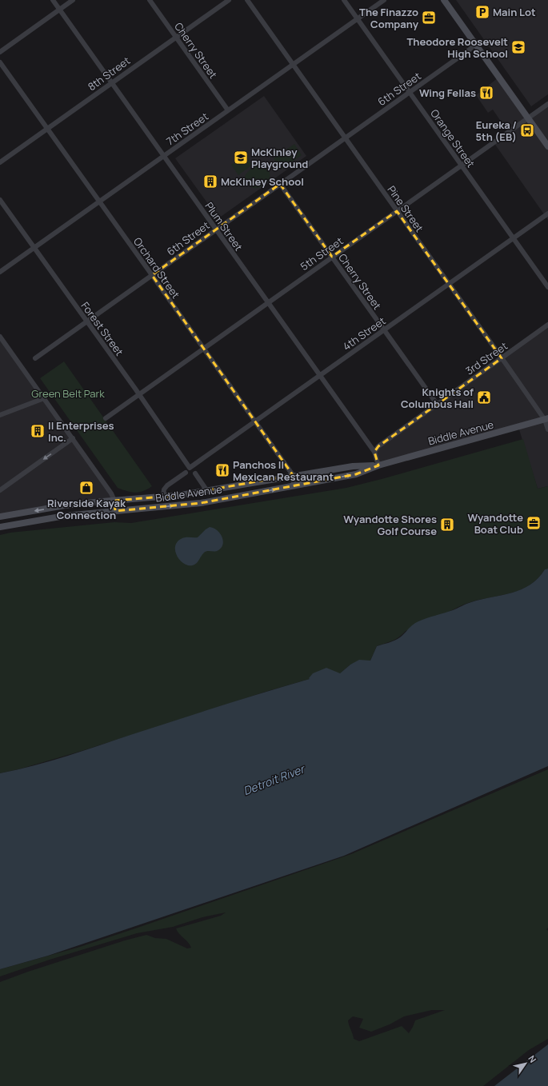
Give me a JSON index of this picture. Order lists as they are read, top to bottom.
{
  "streets": {
    "main road": ["Biddle Avenue"],
    "street": [
      "Cherry Street",
      "8th Street",
      "6th Street",
      "7th Street",
      "Orange Street",
      "Pine Street",
      "Plum Street",
      "5th Street",
      "Orchard Street",
      "Forest Street",
      "4th Street",
      "3rd Street"
    ]
  },
  "crossings": [
    ["Cherry Street", "8th Street"],
    ["Cherry Street", "6th Street"],
    ["Cherry Street", "7th Street"],
    ["Cherry Street", "5th Street"],
    ["Cherry Street", "4th Street"],
    ["Cherry Street", "3rd Street"],
    ["8th Street", "Plum Street"],
    ["8th Street", "Orchard Street"],
    ["6th Street", "Orange Street"],
    ["6th Street", "Pine Street"],
    ["6th Street", "Plum Street"],
    ["6th Street", "Orchard Street"],
    ["6th Street", "Forest Street"],
    ["7th Street", "Orange Street"],
    ["7th Street", "Pine Street"],
    ["7th Street", "Plum Street"],
    ["7th Street", "Orchard Street"],
    ["7th Street", "Forest Street"],
    ["Orange Street", "5th Street"],
    ["Orange Street", "4th Street"],
    ["Pine Street", "5th Street"],
    ["Pine Street", "4th Street"],
    ["Pine Street", "3rd Street"],
    ["Pine Street", "Biddle Avenue"],
    ["Plum Street", "5th Street"],
    ["Plum Street", "4th Street"],
    ["Plum Street", "3rd Street"],
    ["Plum Street", "Biddle Avenue"],
    ["5th Street", "Orchard Street"],
    ["5th Street", "Forest Street"],
    ["Orchard Street", "4th Street"],
    ["Orchard Street", "Biddle Avenue"],
    ["Forest Street", "4th Street"]
  ],
  "water": ["Detroit River"],
  "parks": ["Green Belt Park"],
  "places": {
    "parking": ["Main Lot"],
    "office": ["The Finazzo Company", "Wyandotte Boat Club"],
    "school or university": ["Theodore Roosevelt High School", "McKinley Playground"],
    "restaurant": ["Wing Fellas", "Panchos II Mexican Restaurant"],
    "bus stop": ["Eureka / 5th (EB)"],
    "building": ["McKinley School", "II Enterprises Inc.", "Wyandotte Shores Golf Course"],
    "public building": ["Knights of Columbus Hall"],
    "shop": ["Riverside Kayak Connection"]
  },
  "north": "top right"
}
